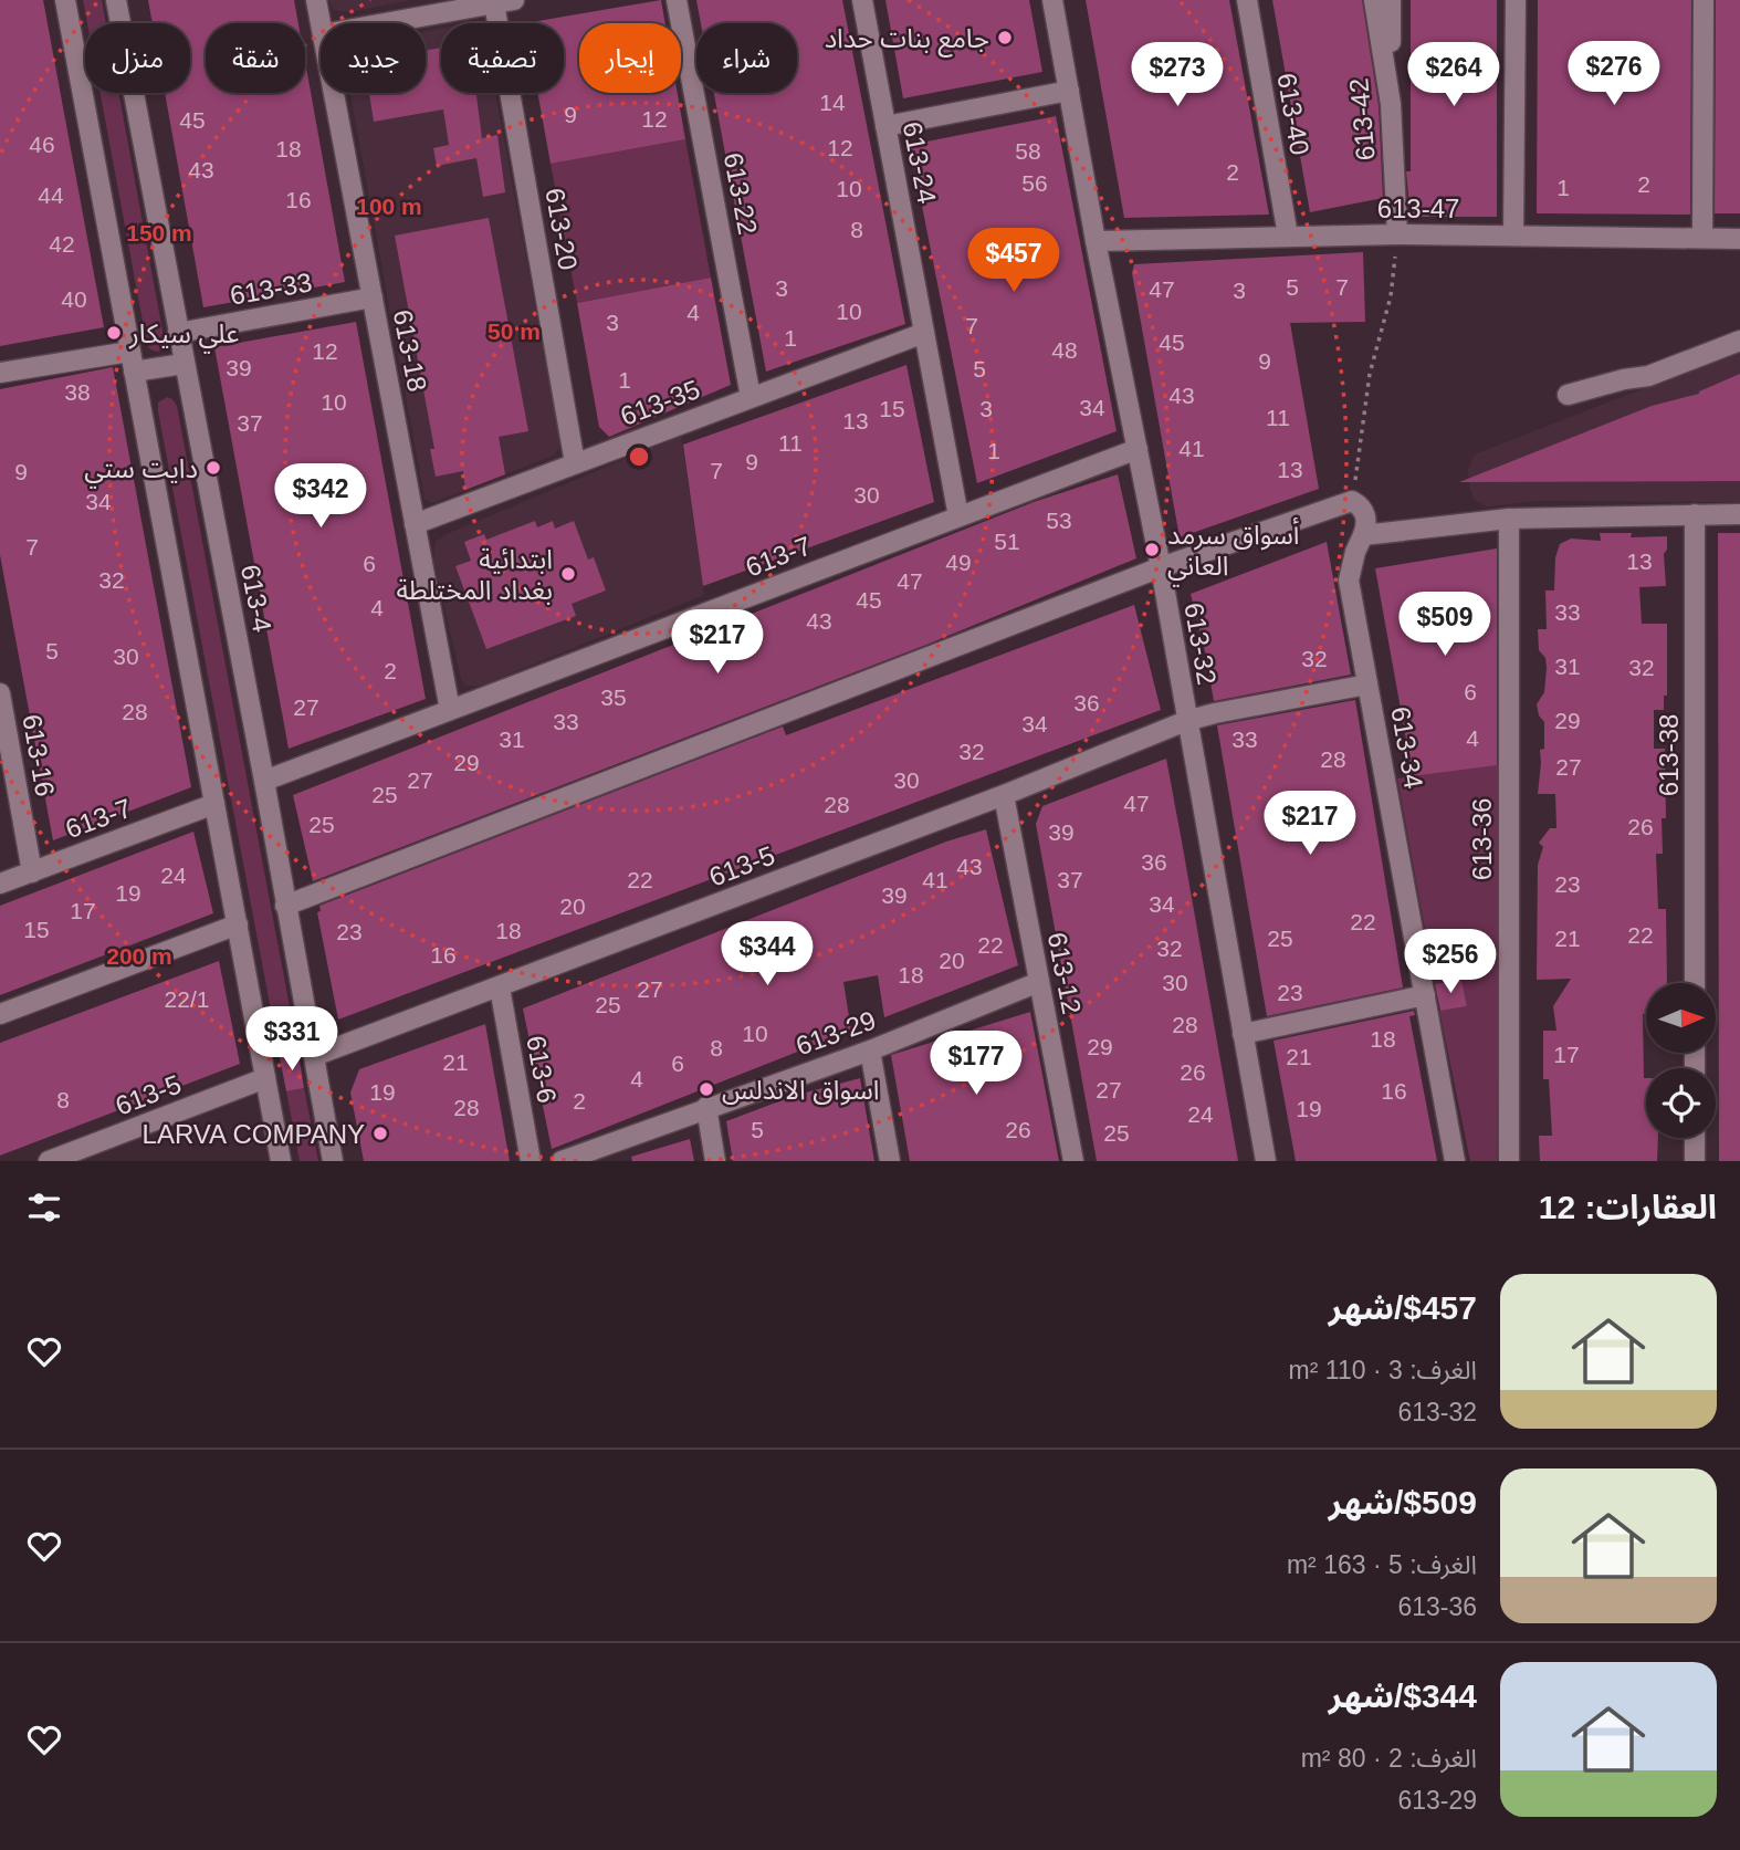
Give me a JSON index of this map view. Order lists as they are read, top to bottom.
{
  "streets": {
    "street": [
      "613-40",
      "613-42",
      "613-24",
      "613-22",
      "613-47",
      "613-20",
      "613-33",
      "613-18",
      "613-35",
      "613-7",
      "613-4",
      "613-32",
      "613-34",
      "613-16",
      "613-38",
      "613-36",
      "613-5",
      "613-12",
      "613-29",
      "613-6"
    ]
  },
  "crossings": [
    ["613-40", "613-47"],
    ["613-42", "613-47"],
    ["613-24", "613-35"],
    ["613-24", "613-7"],
    ["613-22", "613-35"],
    ["613-47", "613-32"],
    ["613-20", "613-35"],
    ["613-33", "613-18"],
    ["613-33", "613-4"],
    ["613-18", "613-35"],
    ["613-18", "613-7"],
    ["613-7", "613-4"],
    ["613-7", "613-32"],
    ["613-7", "613-16"],
    ["613-4", "613-5"],
    ["613-32", "613-5"],
    ["613-34", "613-5"],
    ["613-5", "613-12"],
    ["613-5", "613-6"],
    ["613-12", "613-29"]
  ],
  "places": [
    "جامع بنات حداد",
    "علي سيكار",
    "دايت ستي",
    "أسواق سرمد العاني",
    "ابتدائية بغداد المختلطة",
    "اسواق الاندلس",
    "LARVA COMPANY"
  ],
  "house_numbers": [
    "14",
    "9",
    "12",
    "45",
    "46",
    "12",
    "18",
    "58",
    "43",
    "2",
    "56",
    "2",
    "1",
    "10",
    "44",
    "16",
    "8",
    "42",
    "5",
    "7",
    "3",
    "47",
    "3",
    "40",
    "10",
    "4",
    "3",
    "7",
    "1",
    "45",
    "48",
    "12",
    "9",
    "39",
    "5",
    "1",
    "38",
    "43",
    "10",
    "34",
    "15",
    "3",
    "11",
    "13",
    "37",
    "11",
    "41",
    "1",
    "9",
    "13",
    "7",
    "9",
    "30",
    "34",
    "53",
    "51",
    "7",
    "13",
    "49",
    "6",
    "32",
    "47",
    "45",
    "4",
    "33",
    "43",
    "5",
    "30",
    "32",
    "31",
    "32",
    "2",
    "6",
    "35",
    "36",
    "27",
    "28",
    "29",
    "33",
    "34",
    "4",
    "31",
    "33",
    "32",
    "28",
    "29",
    "27",
    "27",
    "30",
    "25",
    "47",
    "28",
    "25",
    "26",
    "39",
    "36",
    "43",
    "24",
    "22",
    "41",
    "37",
    "23",
    "19",
    "39",
    "34",
    "20",
    "17",
    "22",
    "15",
    "18",
    "23",
    "22",
    "25",
    "21",
    "22",
    "32",
    "16",
    "20",
    "18",
    "30",
    "27",
    "23",
    "22/1",
    "25",
    "28",
    "10",
    "18",
    "29",
    "8",
    "17",
    "21",
    "21",
    "6",
    "26",
    "4",
    "27",
    "16",
    "19",
    "8",
    "2",
    "28",
    "19",
    "24",
    "5",
    "26",
    "25"
  ],
  "north": "right",
  "page": {
    "chip": [
      "شراء",
      "إيجار",
      "تصفية",
      "جديد",
      "شقة",
      "منزل"
    ],
    "price": [
      "$276",
      "$273",
      "$264",
      "$457",
      "$342",
      "$509",
      "$217",
      "$217",
      "$344",
      "$256",
      "$331",
      "$177"
    ],
    "heading": "العقارات: 12",
    "list": [
      {
        "name": "$457/شهر",
        "note": "الغرف: 3 · 110 m² · 613-32"
      },
      {
        "name": "$509/شهر",
        "note": "الغرف: 5 · 163 m² · 613-36"
      },
      {
        "name": "$344/شهر",
        "note": "الغرف: 2 · 80 m² · 613-29"
      }
    ]
  },
  "rings": [
    "100 m",
    "150 m",
    "50 m",
    "200 m"
  ]
}
